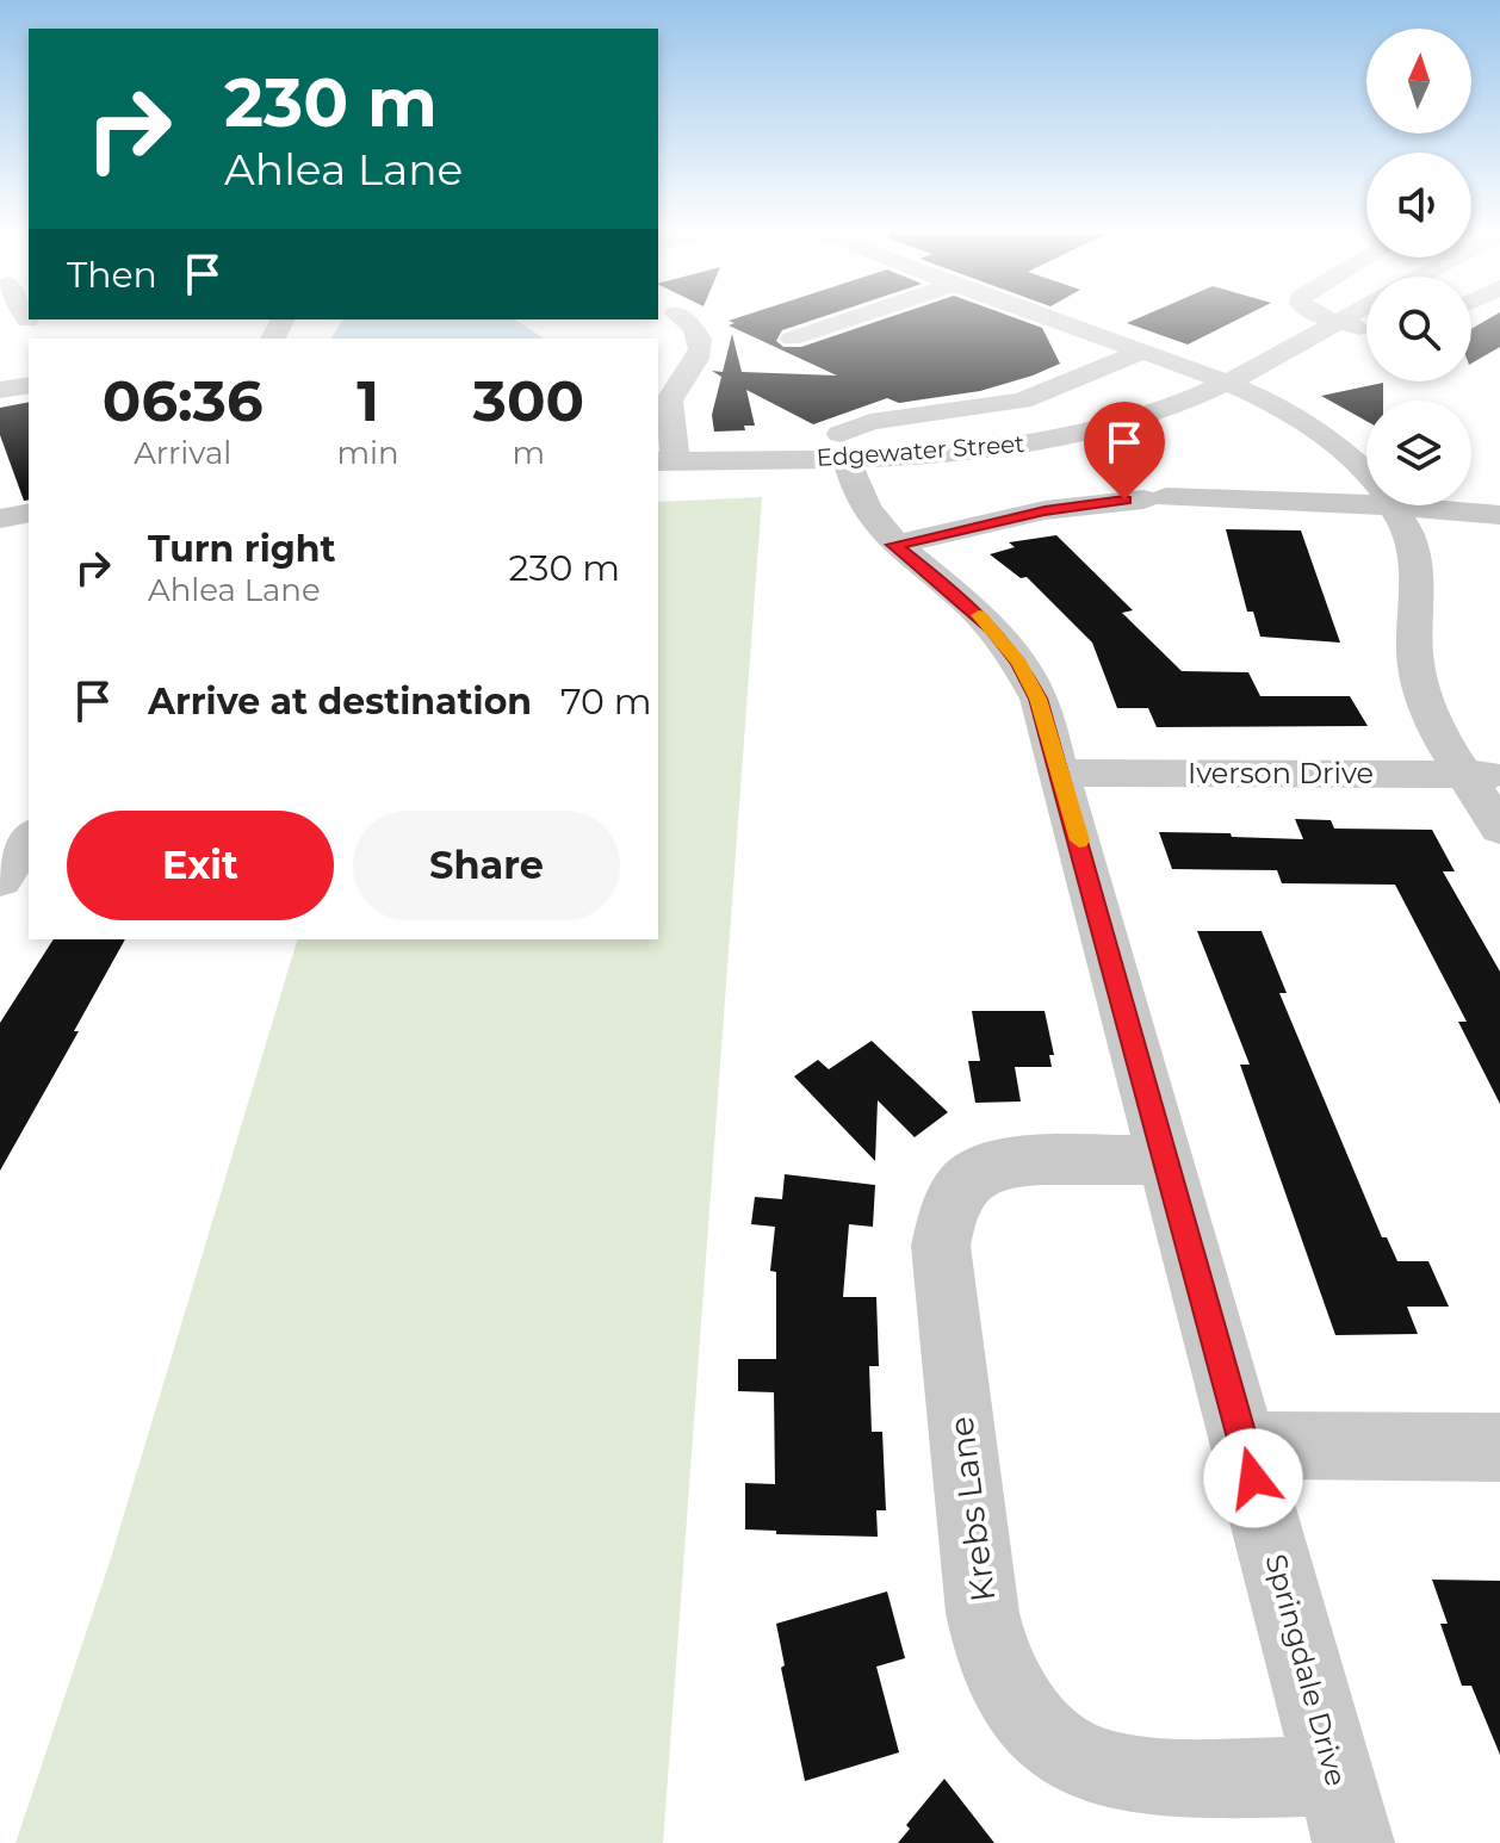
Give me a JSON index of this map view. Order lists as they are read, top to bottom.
{
  "streets": {
    "street": [
      "Edgewater Street",
      "Iverson Drive",
      "Krebs Lane",
      "Springdale Drive"
    ]
  },
  "crossings": [
    ["Edgewater Street", "Springdale Drive"],
    ["Iverson Drive", "Springdale Drive"],
    ["Krebs Lane", "Springdale Drive"]
  ],
  "north": "top",
  "page": {
    "turn": ["230 m", "Ahlea Lane"],
    "then": "Then",
    "eta": [
      "06:36",
      "Arrival",
      "1",
      "min",
      "300",
      "m"
    ],
    "list": [
      {
        "name": "Turn right",
        "note": "Ahlea Lane",
        "value": "230 m"
      },
      {
        "name": "Arrive at destination",
        "value": "70 m"
      }
    ],
    "buttons": ["Exit", "Share"]
  }
}
